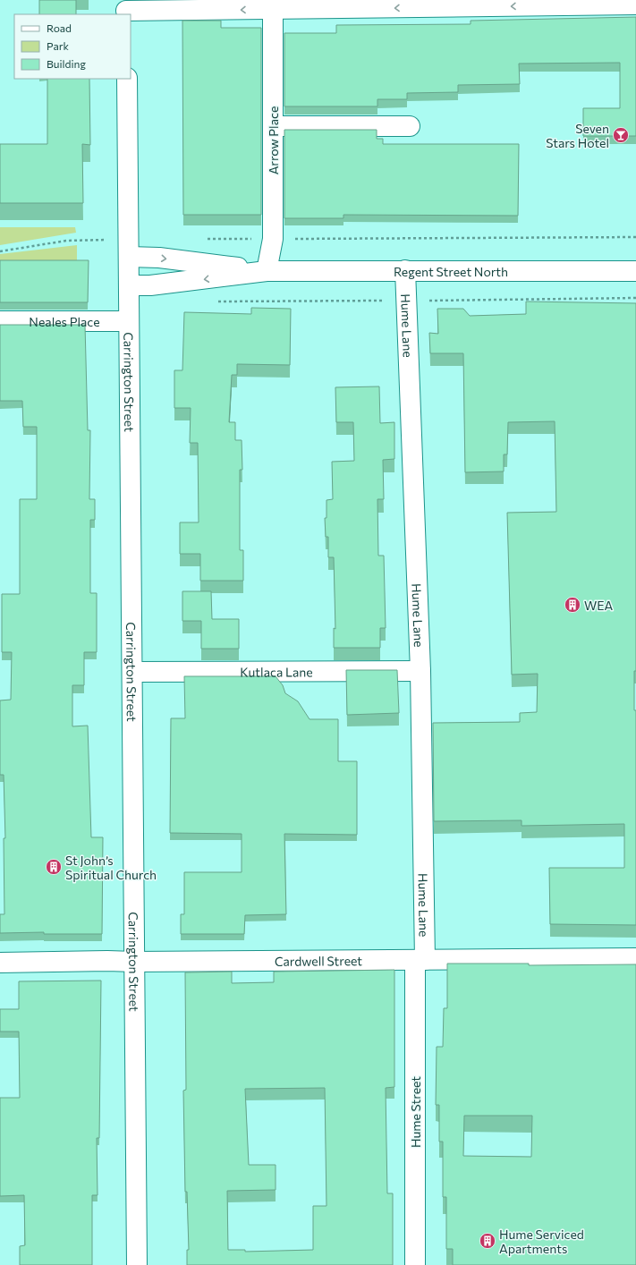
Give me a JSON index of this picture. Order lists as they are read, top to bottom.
{
  "streets": {
    "street": [
      "Arrow Place",
      "Regent Street North",
      "Neales Place",
      "Hume Lane",
      "Carrington Street",
      "Kutlaca Lane",
      "Cardwell Street",
      "Hume Street"
    ]
  },
  "crossings": [
    ["Arrow Place", "Regent Street North"],
    ["Regent Street North", "Hume Lane"],
    ["Regent Street North", "Carrington Street"],
    ["Neales Place", "Carrington Street"],
    ["Hume Lane", "Kutlaca Lane"],
    ["Hume Lane", "Cardwell Street"],
    ["Hume Lane", "Hume Street"],
    ["Carrington Street", "Kutlaca Lane"],
    ["Carrington Street", "Cardwell Street"],
    ["Cardwell Street", "Hume Street"]
  ],
  "places": {
    "bar": ["Seven Stars Hotel"],
    "building": ["WEA", "St John’s Spiritual Church", "Hume Serviced Apartments"]
  },
  "legend": ["Road", "Park", "Building"]
}
